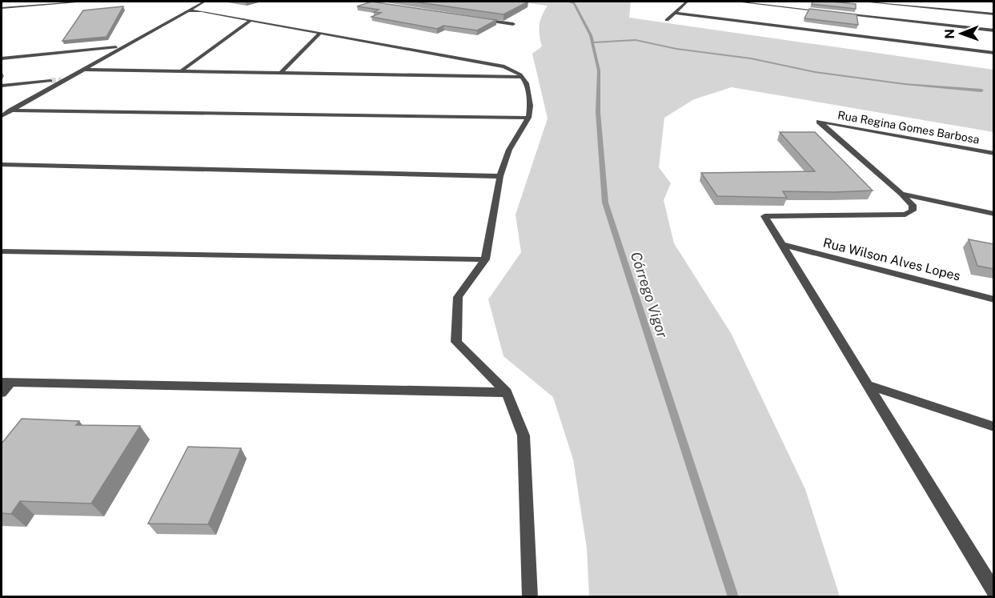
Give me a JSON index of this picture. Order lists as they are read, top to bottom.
{
  "streets": {
    "street": ["Rua Regina Gomes Barbosa", "Rua Wilson Alves Lopes"]
  },
  "water": ["Córrego Vigor"],
  "north": "left"
}
